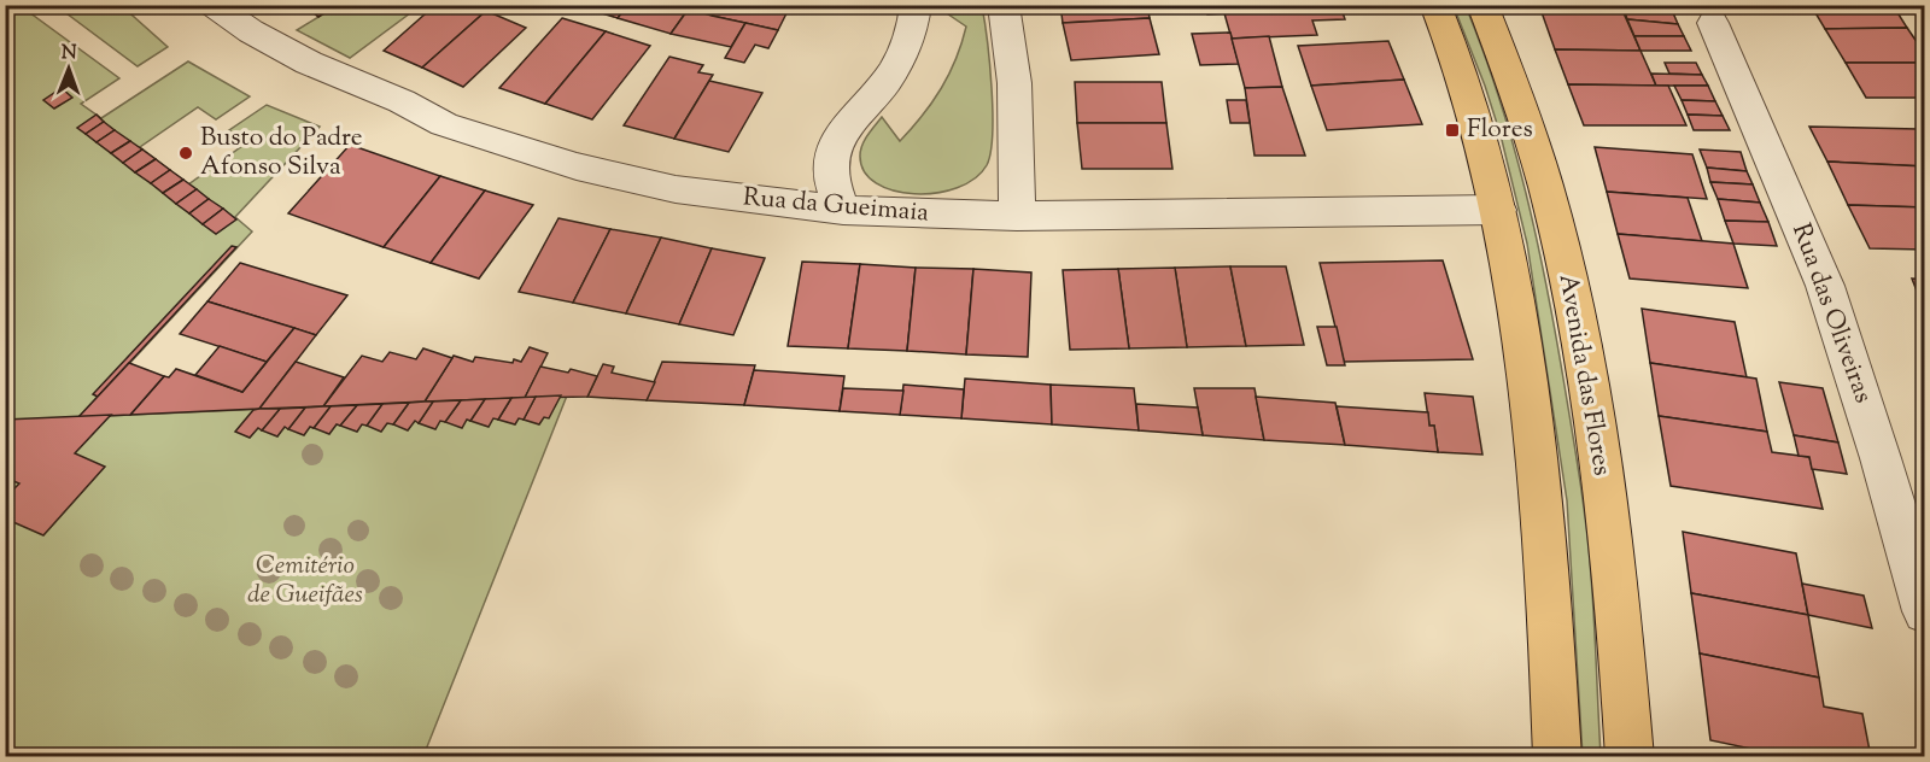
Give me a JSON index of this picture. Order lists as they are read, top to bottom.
{
  "streets": {
    "main road": ["Avenida das Flores"],
    "street": ["Rua da Gueimaia", "Rua das Oliveiras"]
  },
  "parks": ["Cemitério de Gueifães"],
  "places": {
    "transit": ["Flores"],
    "other": ["Busto do Padre Afonso Silva"]
  },
  "north": "top"
}
